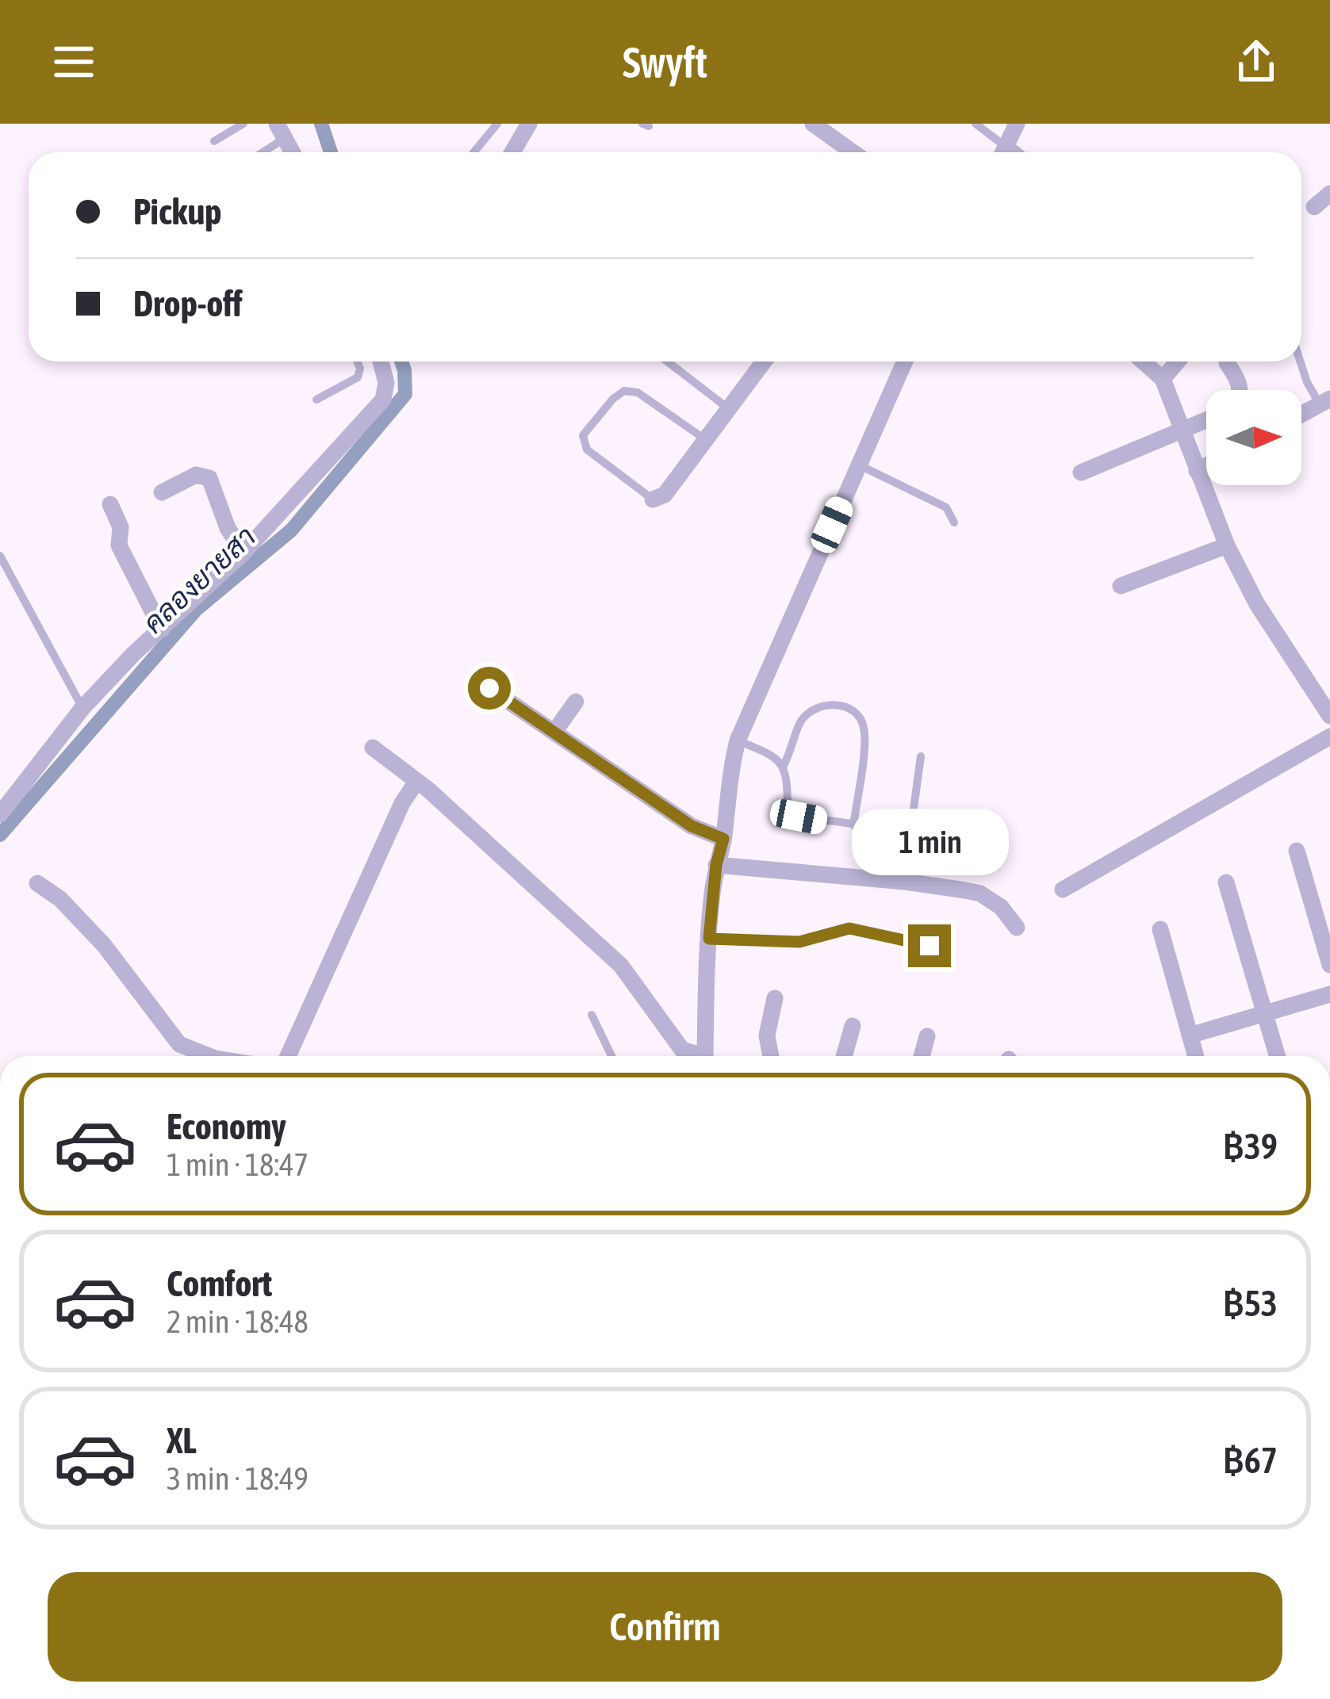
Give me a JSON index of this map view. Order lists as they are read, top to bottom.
{
  "water": ["คลองยายสา"],
  "north": "right",
  "page": {
    "header": "Swyft",
    "banner": ["Pickup", "Drop-off"],
    "bubble": "1 min",
    "list": [
      {
        "name": "Economy",
        "note": "1 min · 18:47",
        "value": "฿39"
      },
      {
        "name": "Comfort",
        "note": "2 min · 18:48",
        "value": "฿53"
      },
      {
        "name": "XL",
        "note": "3 min · 18:49",
        "value": "฿67"
      }
    ],
    "buttons": "Confirm"
  }
}
